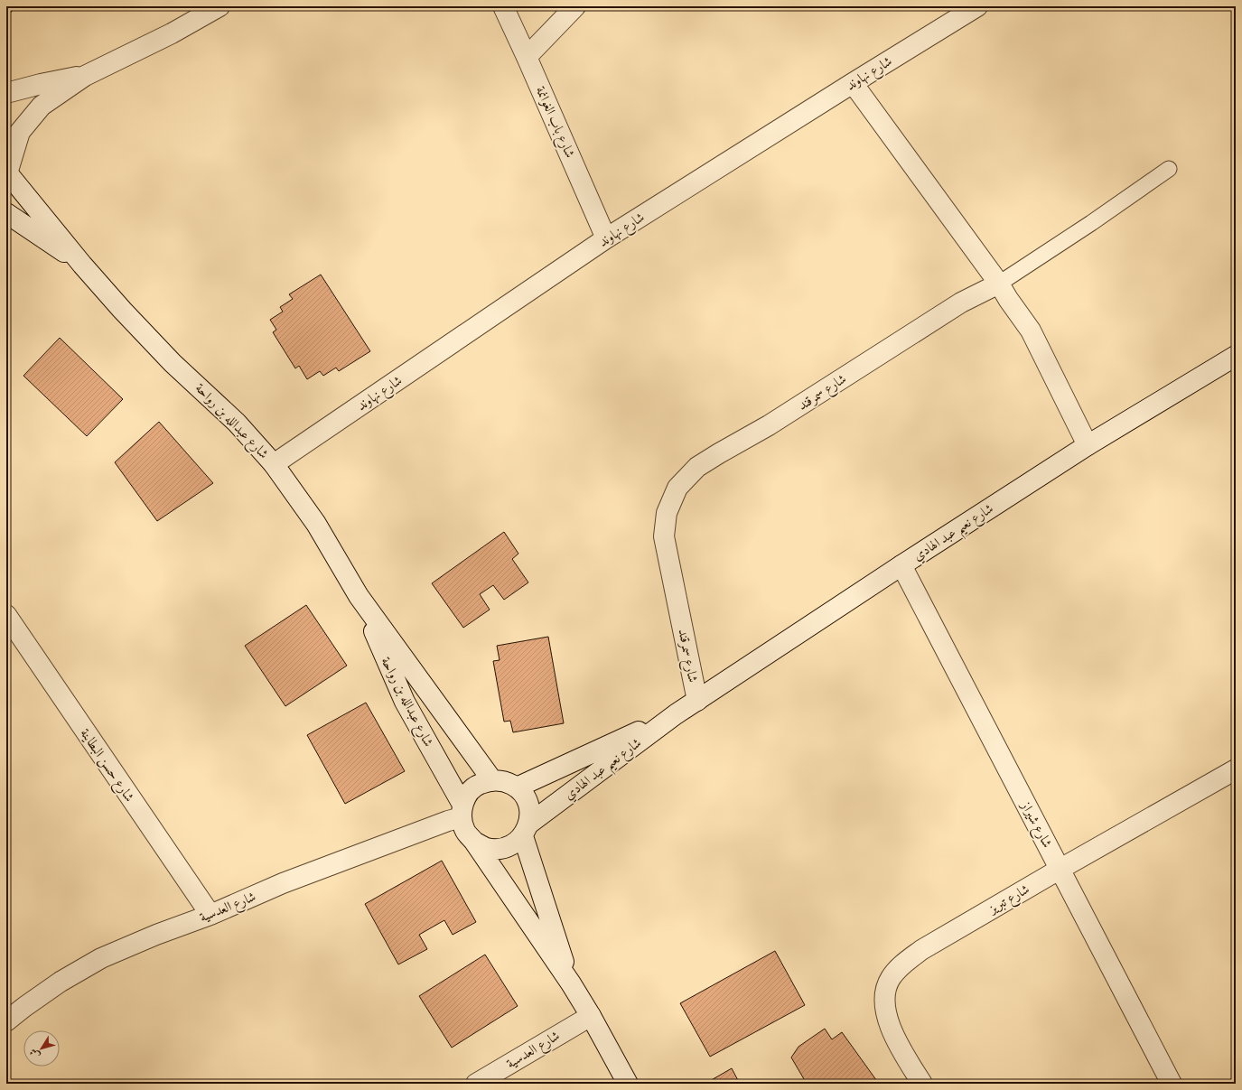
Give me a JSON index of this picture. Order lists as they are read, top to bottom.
{
  "streets": {
    "street": [
      "شارع نهاوند",
      "شارع باب الغوانمة",
      "شارع سمرقند",
      "شارع عبدالله بن رواحة",
      "شارع نعيم عبد الهادي",
      "شارع حسن البطاينة",
      "شارع شيراز",
      "شارع تبريز",
      "شارع العدسية"
    ]
  },
  "crossings": [
    ["شارع نهاوند", "شارع باب الغوانمة"],
    ["شارع نهاوند", "شارع عبدالله بن رواحة"],
    ["شارع سمرقند", "شارع نعيم عبد الهادي"],
    ["شارع عبدالله بن رواحة", "شارع نعيم عبد الهادي"],
    ["شارع عبدالله بن رواحة", "شارع العدسية"],
    ["شارع نعيم عبد الهادي", "شارع شيراز"],
    ["شارع نعيم عبد الهادي", "شارع العدسية"],
    ["شارع حسن البطاينة", "شارع العدسية"],
    ["شارع شيراز", "شارع تبريز"]
  ],
  "north": "bottom left"
}
